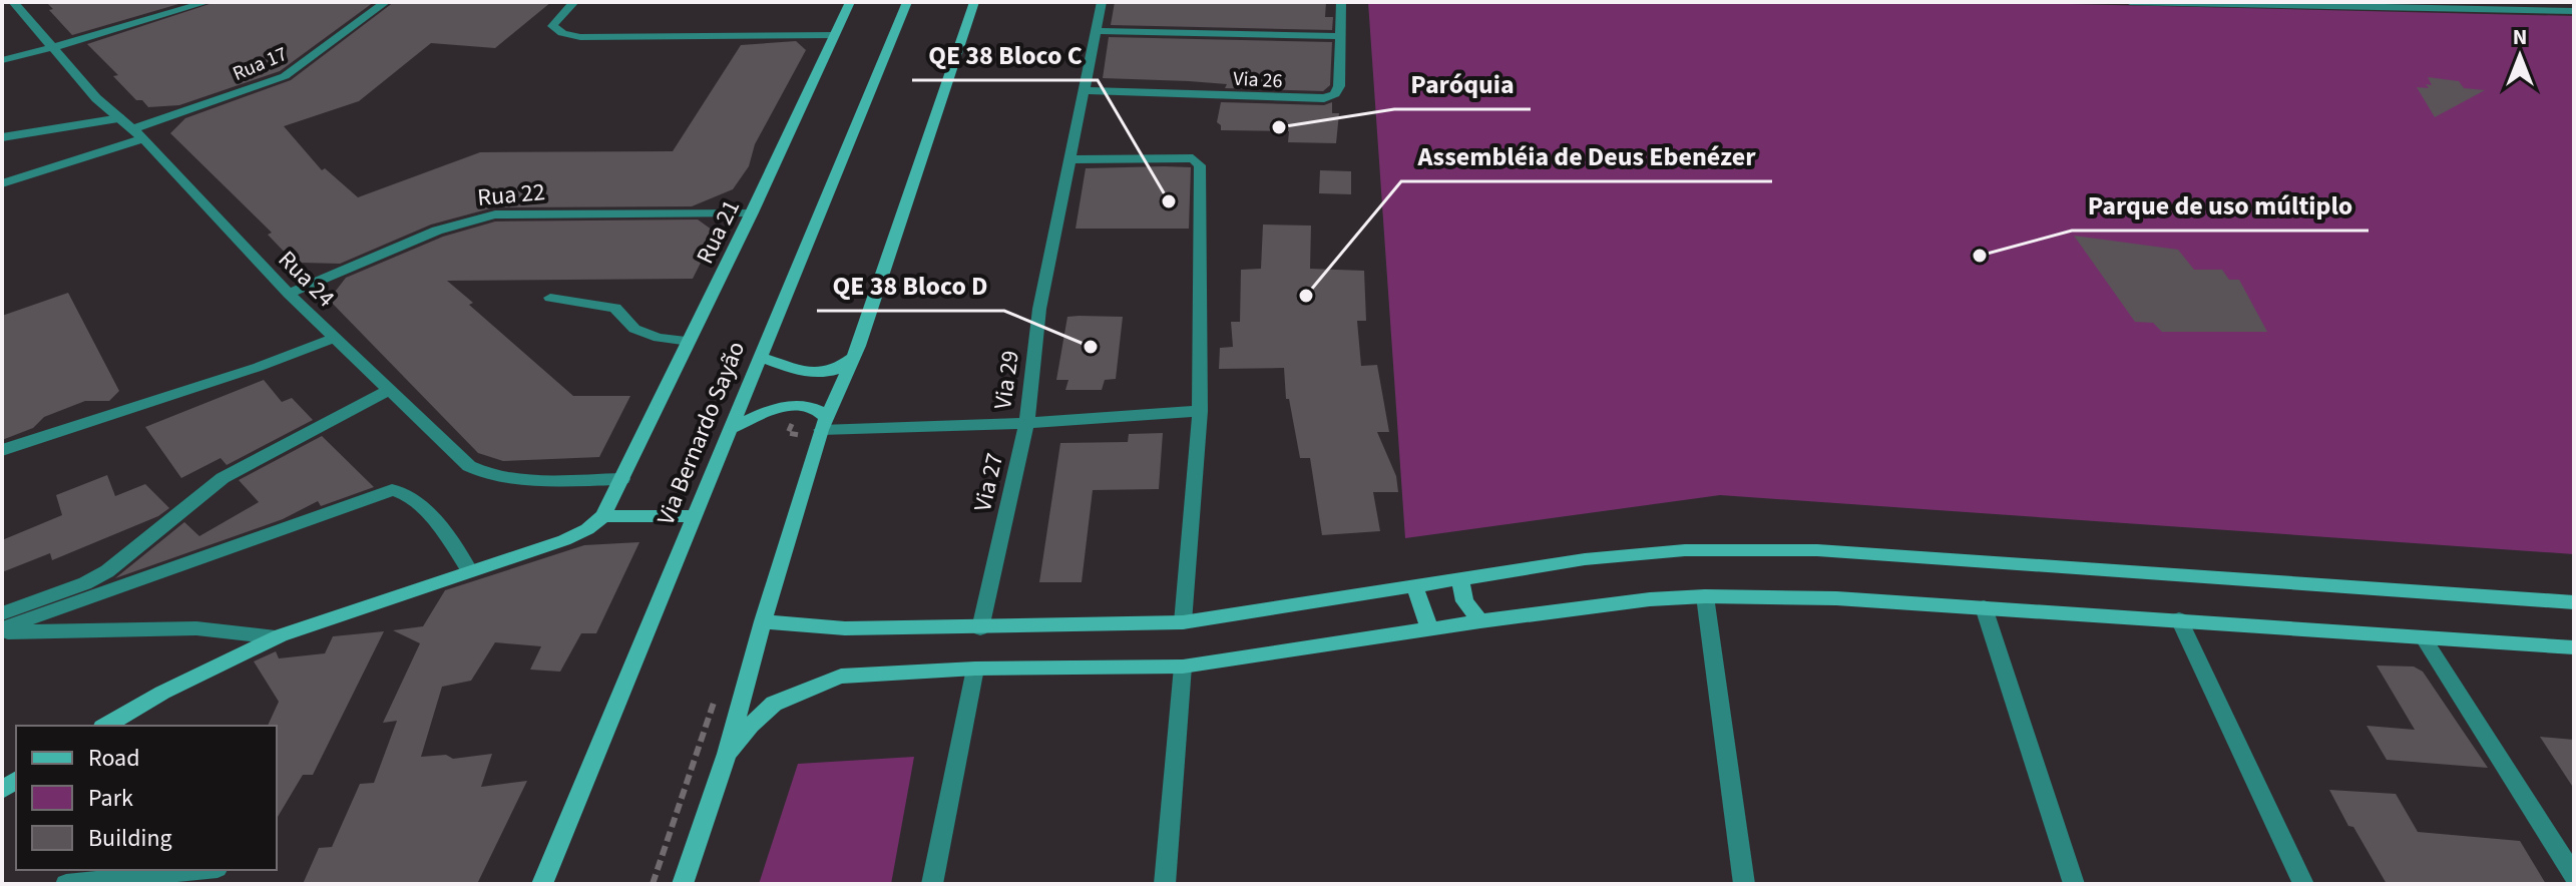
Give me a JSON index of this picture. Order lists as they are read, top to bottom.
{
  "streets": {
    "street": [
      "Rua 17",
      "Via 26",
      "Rua 22",
      "Rua 21",
      "Rua 24",
      "Via 29",
      "Via Bernardo Sayão",
      "Via 27"
    ]
  },
  "crossings": [
    ["Rua 17", "Rua 24"],
    ["Via 26", "Via 29"],
    ["Rua 22", "Rua 21"],
    ["Rua 22", "Rua 24"],
    ["Rua 21", "Rua 24"],
    ["Via 29", "Via 27"]
  ],
  "places": [
    "Paróquia",
    "QE 38 Bloco C",
    "Parque de uso múltiplo",
    "Assembléia de Deus Ebenézer",
    "QE 38 Bloco D"
  ],
  "legend": ["Road", "Park", "Building"],
  "north": "top"
}
